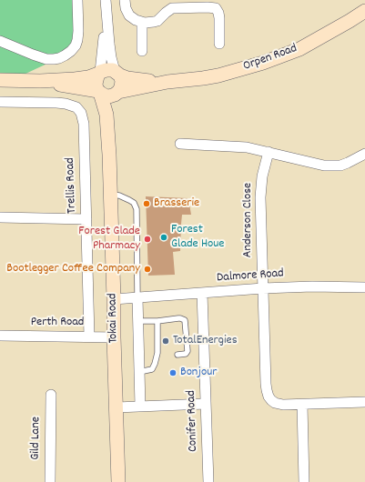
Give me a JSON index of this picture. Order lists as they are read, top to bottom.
{
  "streets": {
    "main road": ["Orpen Road", "Tokai Road"],
    "street": [
      "Trellis Road",
      "Anderson Close",
      "Dalmore Road",
      "Perth Road",
      "Conifer Road",
      "Gild Lane"
    ]
  },
  "crossings": [
    ["Orpen Road", "Tokai Road"],
    ["Trellis Road", "Perth Road"],
    ["Anderson Close", "Dalmore Road"],
    ["Dalmore Road", "Tokai Road"],
    ["Dalmore Road", "Conifer Road"],
    ["Tokai Road", "Perth Road"]
  ],
  "places": [
    "Brasserie",
    "Forest Glade Houe",
    "Forest Glade Pharmacy",
    "Bootlegger Coffee Company",
    "TotalEnergies",
    "Bonjour"
  ]
}
